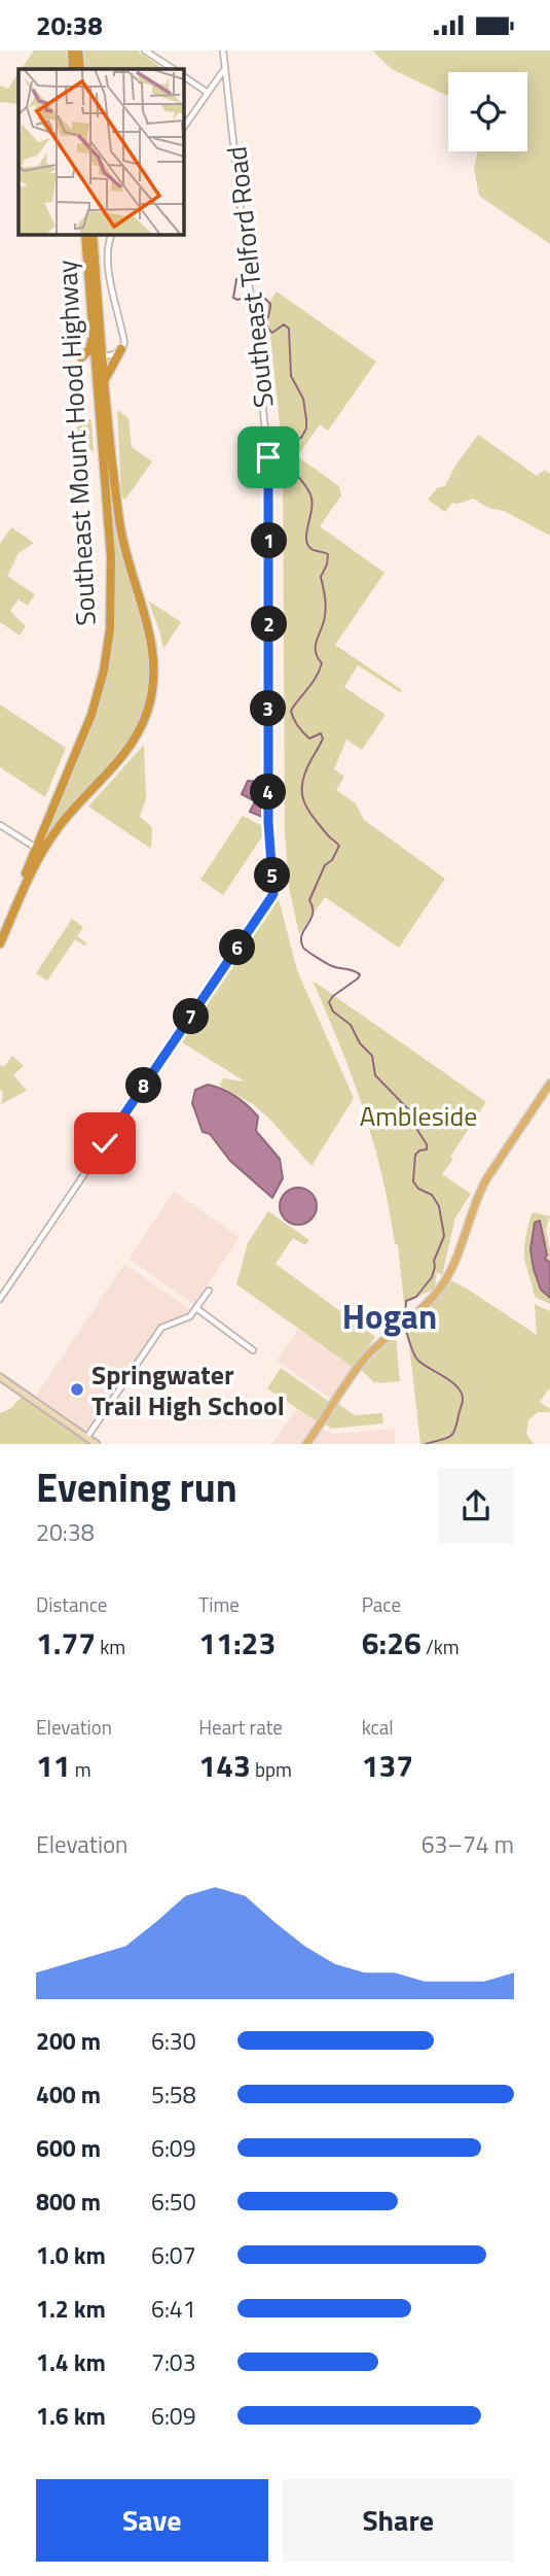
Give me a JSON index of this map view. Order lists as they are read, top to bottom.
{
  "streets": {
    "highway": ["Southeast Mount Hood Highway"],
    "street": ["Southeast Telford Road"]
  },
  "districts": ["Hogan"],
  "parks": ["Ambleside"],
  "places": ["Springwater Trail High School"],
  "page": {
    "status": "20:38",
    "pins": [
      "1",
      "2",
      "3",
      "4",
      "5",
      "6",
      "7",
      "8"
    ],
    "heading": ["Evening run", "20:38"],
    "stats": [
      ["Distance", "1.77 km"],
      ["Time", "11:23"],
      ["Pace", "6:26 /km"],
      ["Elevation", "11 m"],
      ["Heart rate", "143 bpm"],
      ["kcal", "137"]
    ],
    "chart": ["Elevation", "63–74 m"],
    "list": [
      {
        "name": "200 m",
        "note": "6:30"
      },
      {
        "name": "400 m",
        "note": "5:58"
      },
      {
        "name": "600 m",
        "note": "6:09"
      },
      {
        "name": "800 m",
        "note": "6:50"
      },
      {
        "name": "1.0 km",
        "note": "6:07"
      },
      {
        "name": "1.2 km",
        "note": "6:41"
      },
      {
        "name": "1.4 km",
        "note": "7:03"
      },
      {
        "name": "1.6 km",
        "note": "6:09"
      }
    ],
    "buttons": ["Save", "Share"]
  }
}
